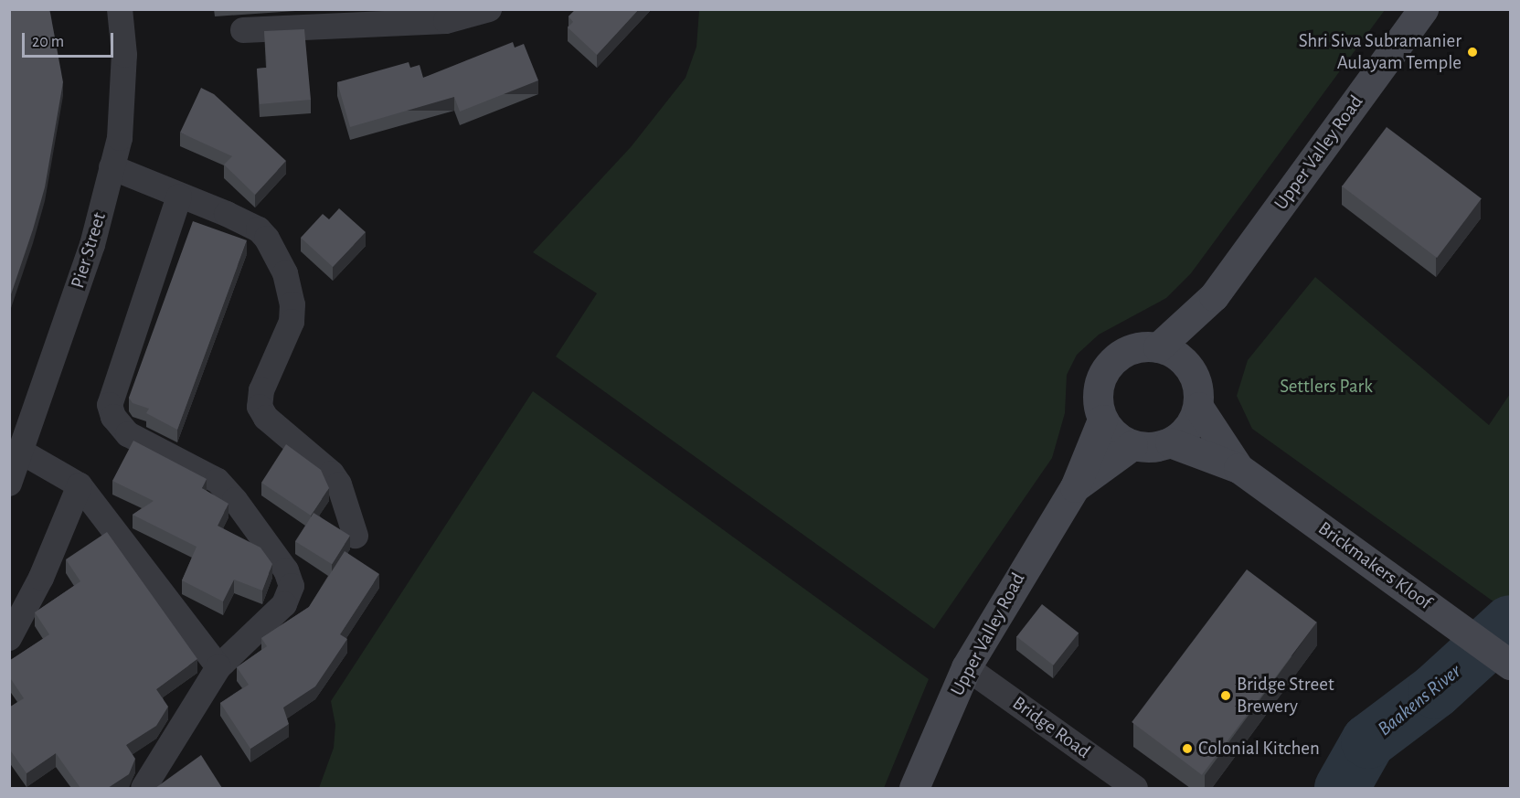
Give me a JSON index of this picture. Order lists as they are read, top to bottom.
{
  "streets": {
    "street": [
      "Upper Valley Road",
      "Pier Street",
      "Brickmakers Kloof",
      "Bridge Road"
    ]
  },
  "crossings": [
    ["Upper Valley Road", "Brickmakers Kloof"],
    ["Upper Valley Road", "Bridge Road"]
  ],
  "water": ["Baakens River"],
  "parks": ["Settlers Park"],
  "places": ["Shri Siva Subramanier Aulayam Temple", "Bridge Street Brewery", "Colonial Kitchen"],
  "scale_bar": "20 m"
}
